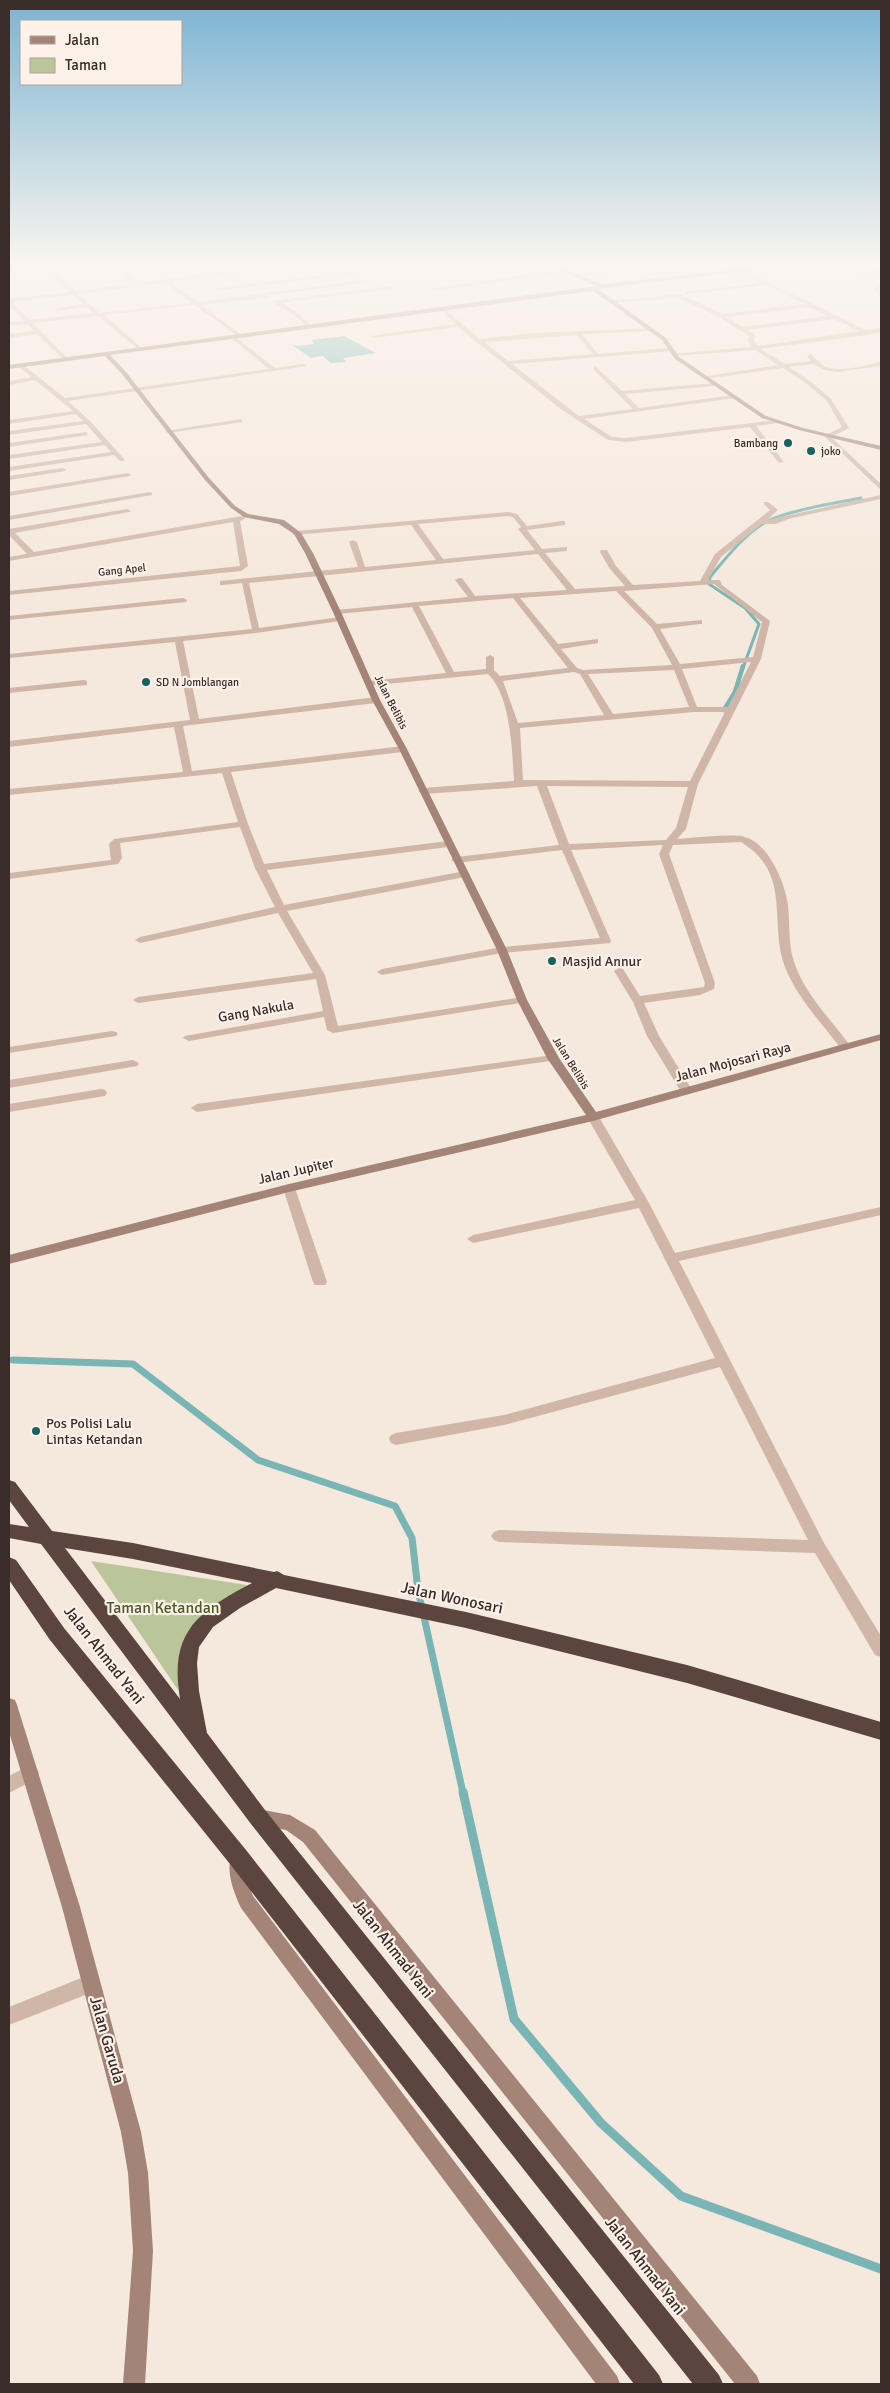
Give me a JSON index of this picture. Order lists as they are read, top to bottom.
{
  "streets": {
    "highway": ["Jalan Wonosari", "Jalan Ahmad Yani"],
    "street": [
      "Gang Apel",
      "Jalan Belibis",
      "Gang Nakula",
      "Jalan Mojosari Raya",
      "Jalan Jupiter",
      "Jalan Garuda"
    ]
  },
  "crossings": [
    ["Jalan Belibis", "Jalan Mojosari Raya"],
    ["Jalan Belibis", "Jalan Jupiter"],
    ["Jalan Mojosari Raya", "Jalan Jupiter"],
    ["Jalan Wonosari", "Jalan Ahmad Yani"]
  ],
  "parks": ["Taman Ketandan"],
  "places": [
    "Bambang",
    "joko",
    "SD N Jomblangan",
    "Masjid Annur",
    "Pos Polisi Lalu Lintas Ketandan"
  ],
  "legend": ["Jalan", "Taman"]
}
